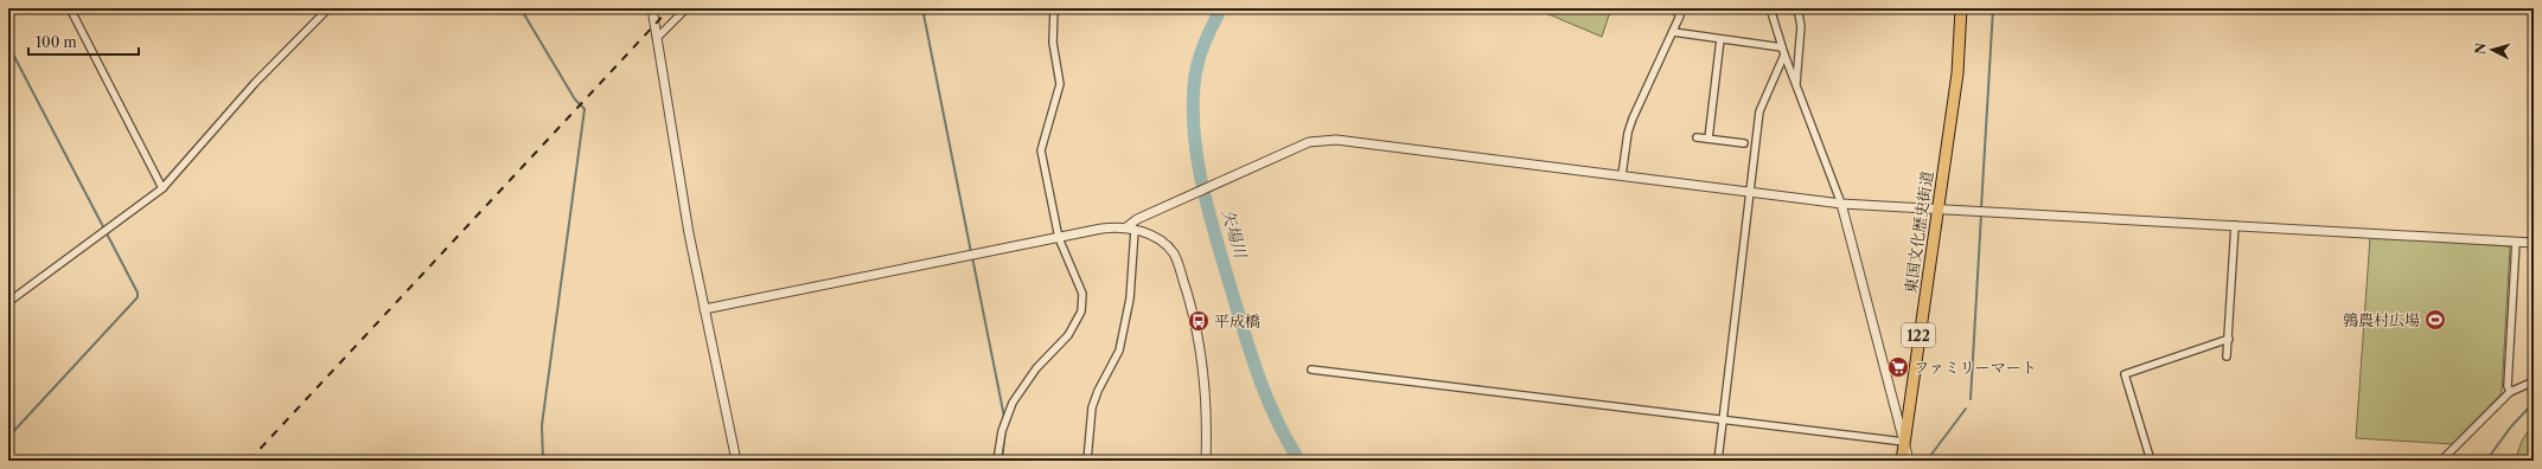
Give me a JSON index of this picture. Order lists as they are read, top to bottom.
{
  "streets": {
    "highway": ["東国文化歴史街道", "122"]
  },
  "water": ["矢場川"],
  "places": {
    "sports": ["鶉農村広場"],
    "bus stop": ["平成橋"],
    "supermarket": ["ファミリーマート"]
  },
  "scale_bar": "100 m",
  "north": "left"
}
